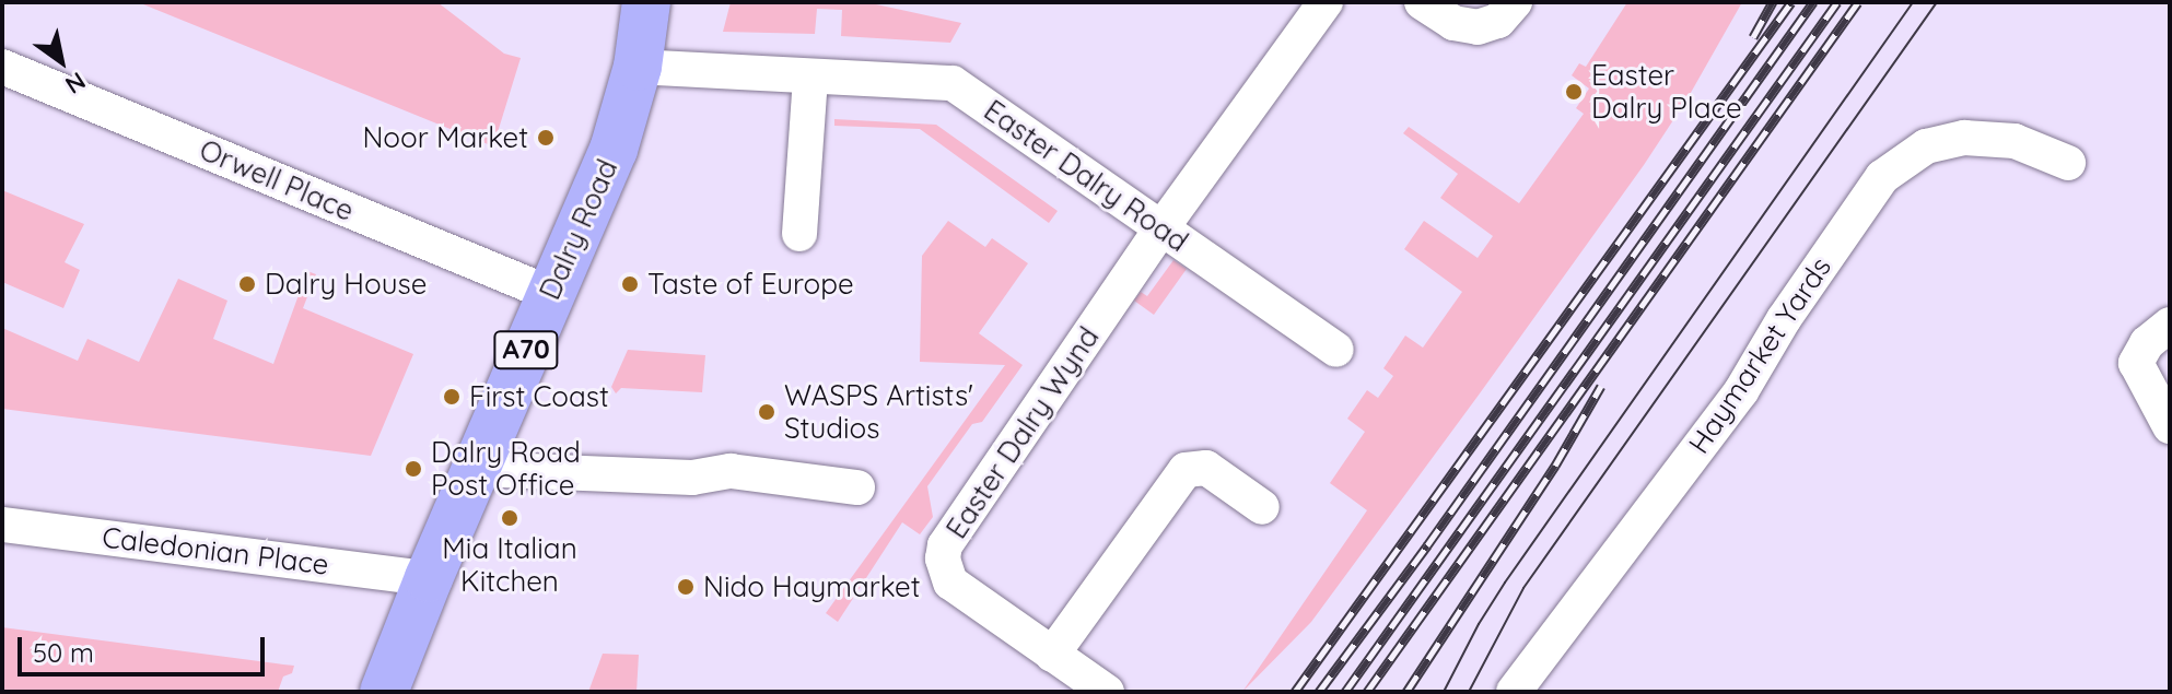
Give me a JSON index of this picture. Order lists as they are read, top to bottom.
{
  "streets": {
    "main road": ["Dalry Road", "A70"],
    "street": [
      "Easter Dalry Road",
      "Orwell Place",
      "Haymarket Yards",
      "Easter Dalry Wynd",
      "Caledonian Place"
    ]
  },
  "crossings": [
    ["Easter Dalry Road", "Dalry Road"],
    ["Easter Dalry Road", "Easter Dalry Wynd"],
    ["Orwell Place", "Dalry Road"],
    ["Dalry Road", "Caledonian Place"]
  ],
  "places": [
    "Easter Dalry Place",
    "Noor Market",
    "Dalry House",
    "Taste of Europe",
    "First Coast",
    "WASPS Artists' Studios",
    "Dalry Road Post Office",
    "Mia Italian Kitchen",
    "Nido Haymarket"
  ],
  "scale_bar": "50 m",
  "north": "bottom right"
}
